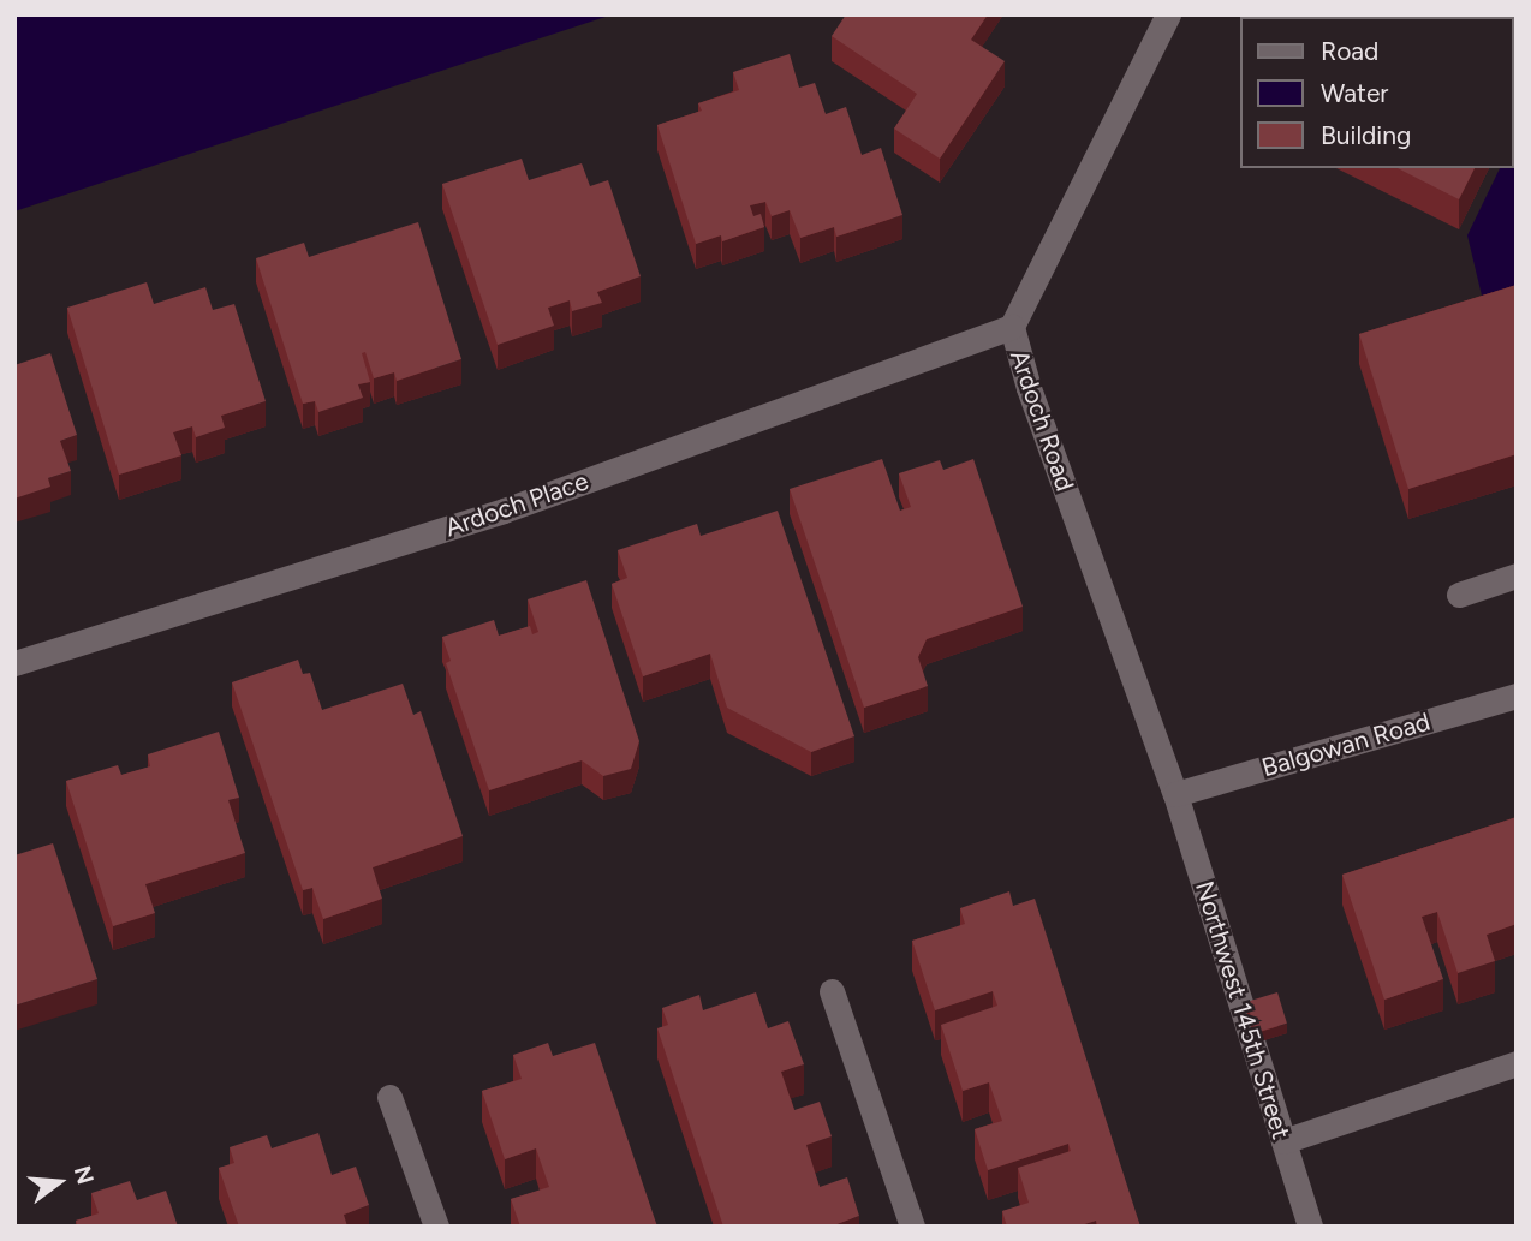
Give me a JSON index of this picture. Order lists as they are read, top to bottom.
{
  "streets": {
    "street": [
      "Ardoch Road",
      "Ardoch Place",
      "Balgowan Road",
      "Northwest 145th Street"
    ]
  },
  "crossings": [
    ["Ardoch Road", "Ardoch Place"],
    ["Ardoch Road", "Balgowan Road"],
    ["Ardoch Road", "Northwest 145th Street"],
    ["Balgowan Road", "Northwest 145th Street"]
  ],
  "legend": ["Road", "Water", "Building"],
  "north": "right"
}
